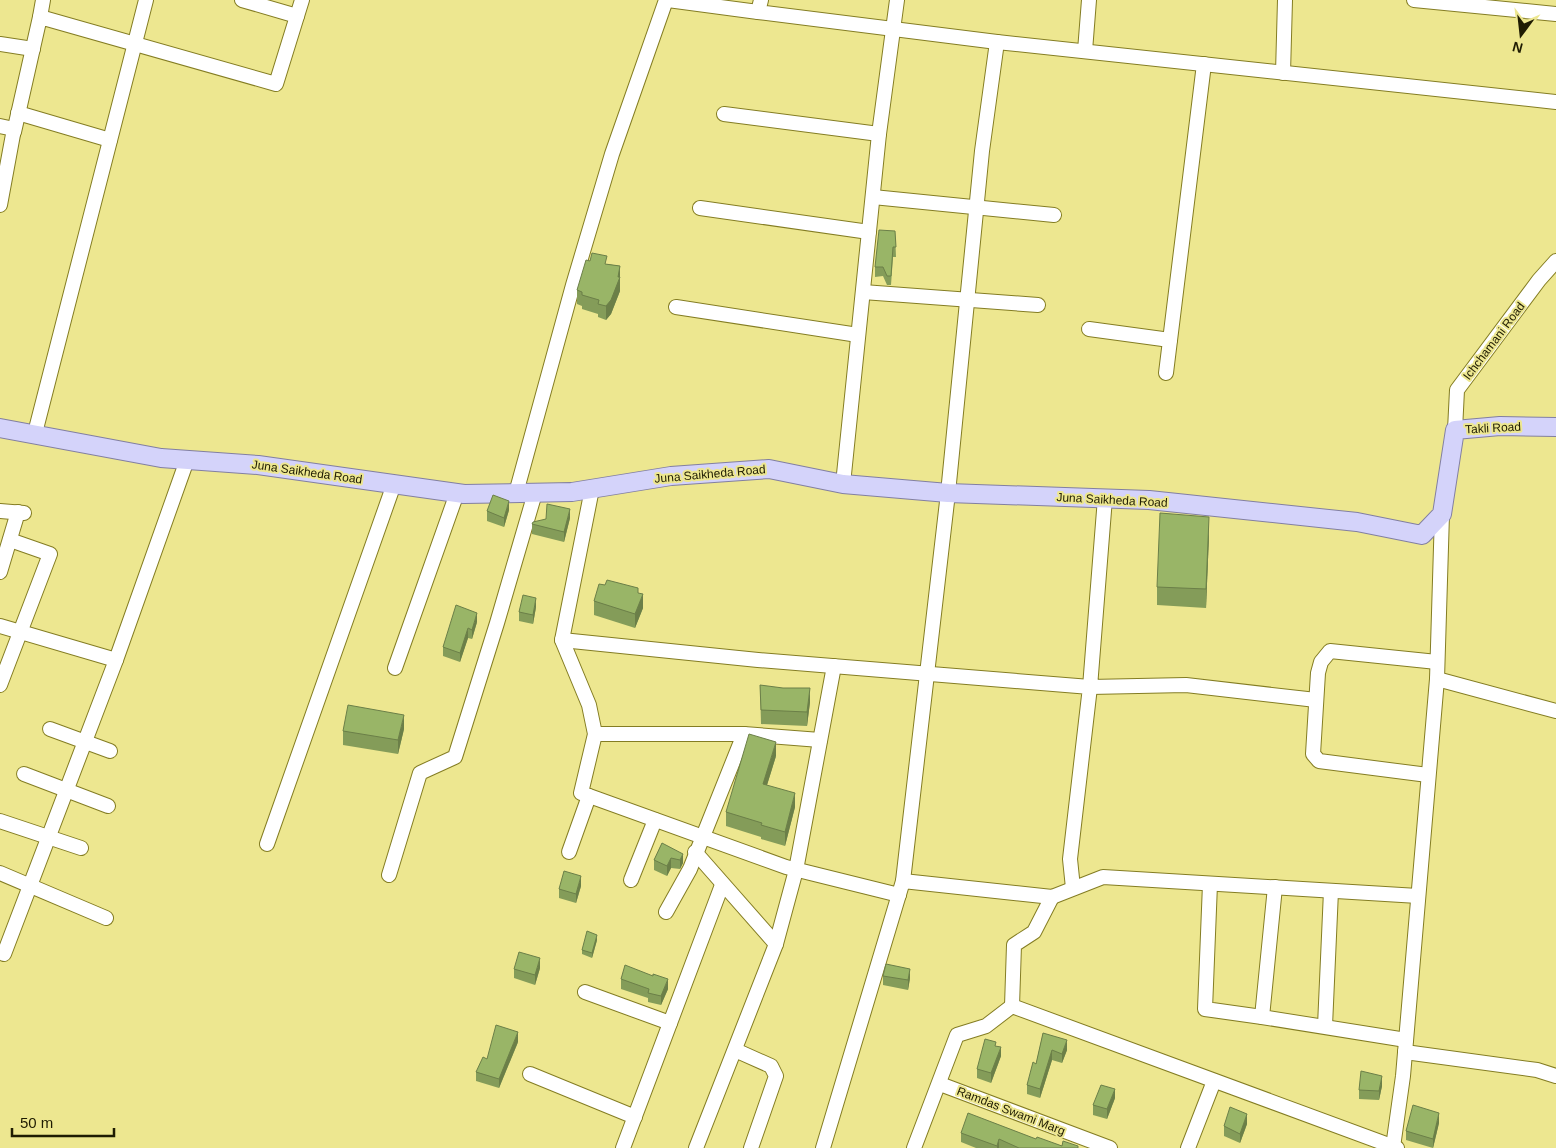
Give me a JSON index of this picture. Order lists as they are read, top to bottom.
{
  "streets": {
    "main road": ["Takli Road", "Juna Saikheda Road"],
    "street": ["Ichchamani Road", "Ramdas Swami Marg"]
  },
  "crossings": [
    ["Ichchamani Road", "Takli Road"],
    ["Takli Road", "Juna Saikheda Road"]
  ],
  "scale_bar": "50 m",
  "north": "bottom"
}
